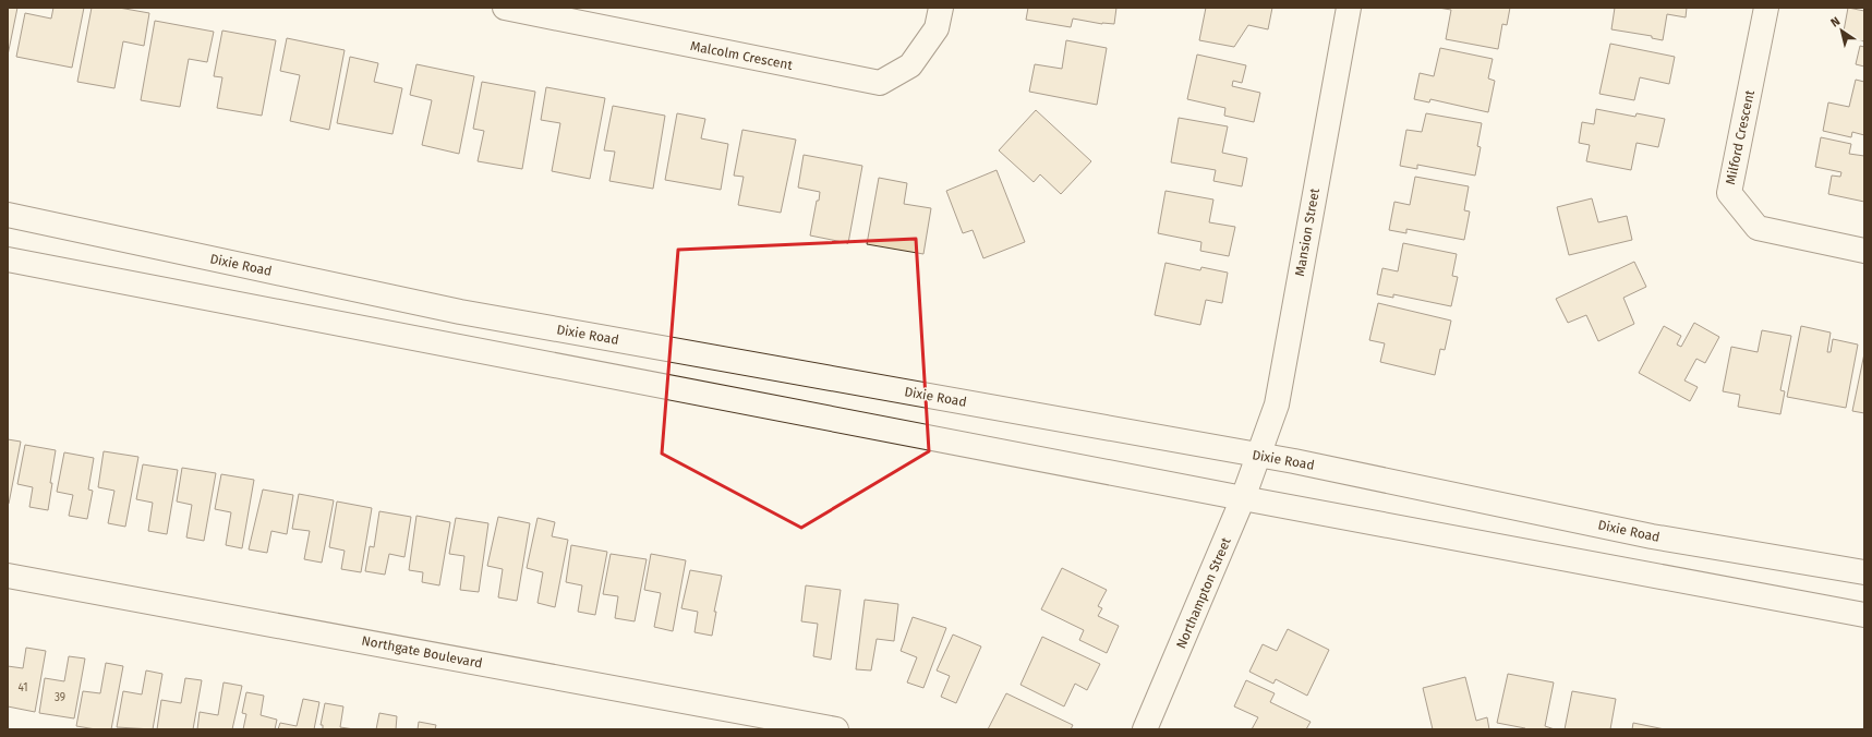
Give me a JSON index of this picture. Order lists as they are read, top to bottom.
{
  "streets": {
    "main road": [
      "Malcolm Crescent",
      "Milford Crescent",
      "Mansion Street",
      "Dixie Road",
      "Northampton Street",
      "Northgate Boulevard"
    ]
  },
  "crossings": [
    ["Mansion Street", "Dixie Road"],
    ["Mansion Street", "Northampton Street"],
    ["Dixie Road", "Northampton Street"]
  ],
  "house_numbers": ["41", "39"],
  "north": "top left"
}
